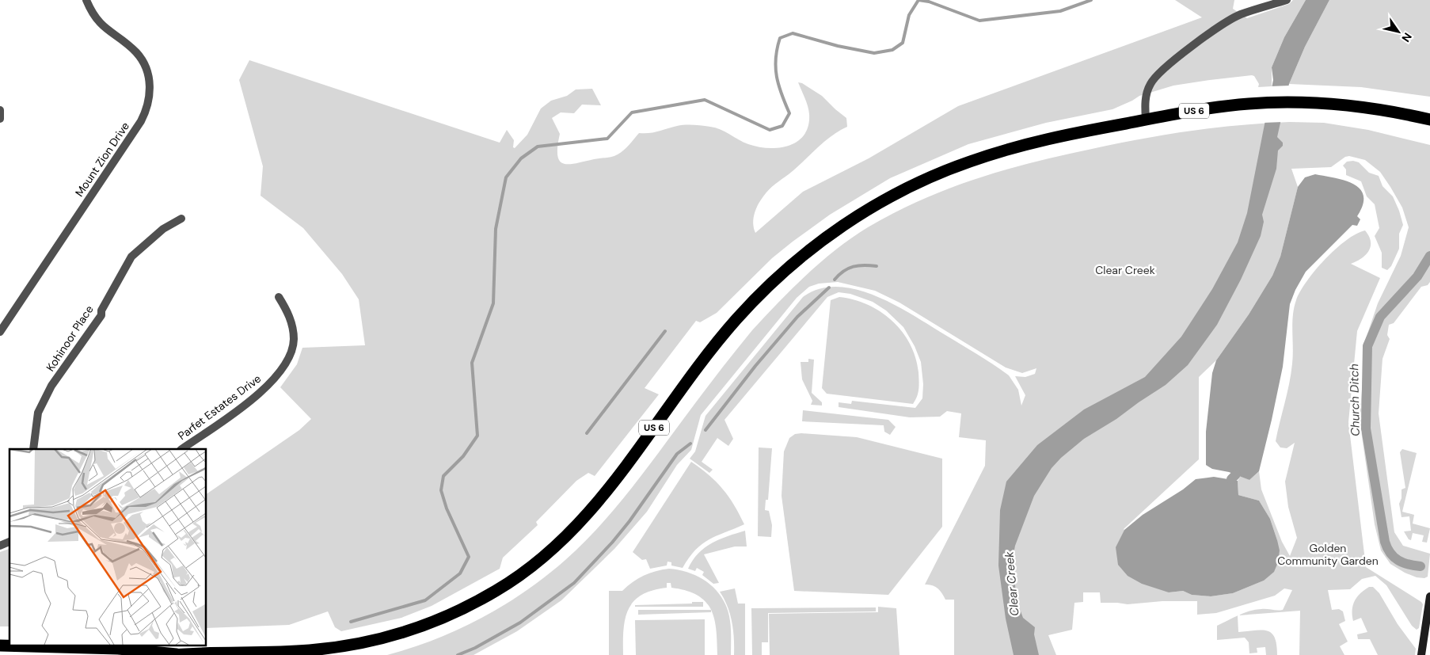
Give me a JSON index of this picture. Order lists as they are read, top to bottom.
{
  "streets": {
    "highway": ["US 6"],
    "street": ["Mount Zion Drive", "Kohinoor Place", "Parfet Estates Drive"]
  },
  "water": ["Church Ditch", "Clear Creek"],
  "parks": ["Clear Creek", "Golden Community Garden"],
  "north": "bottom right"
}
